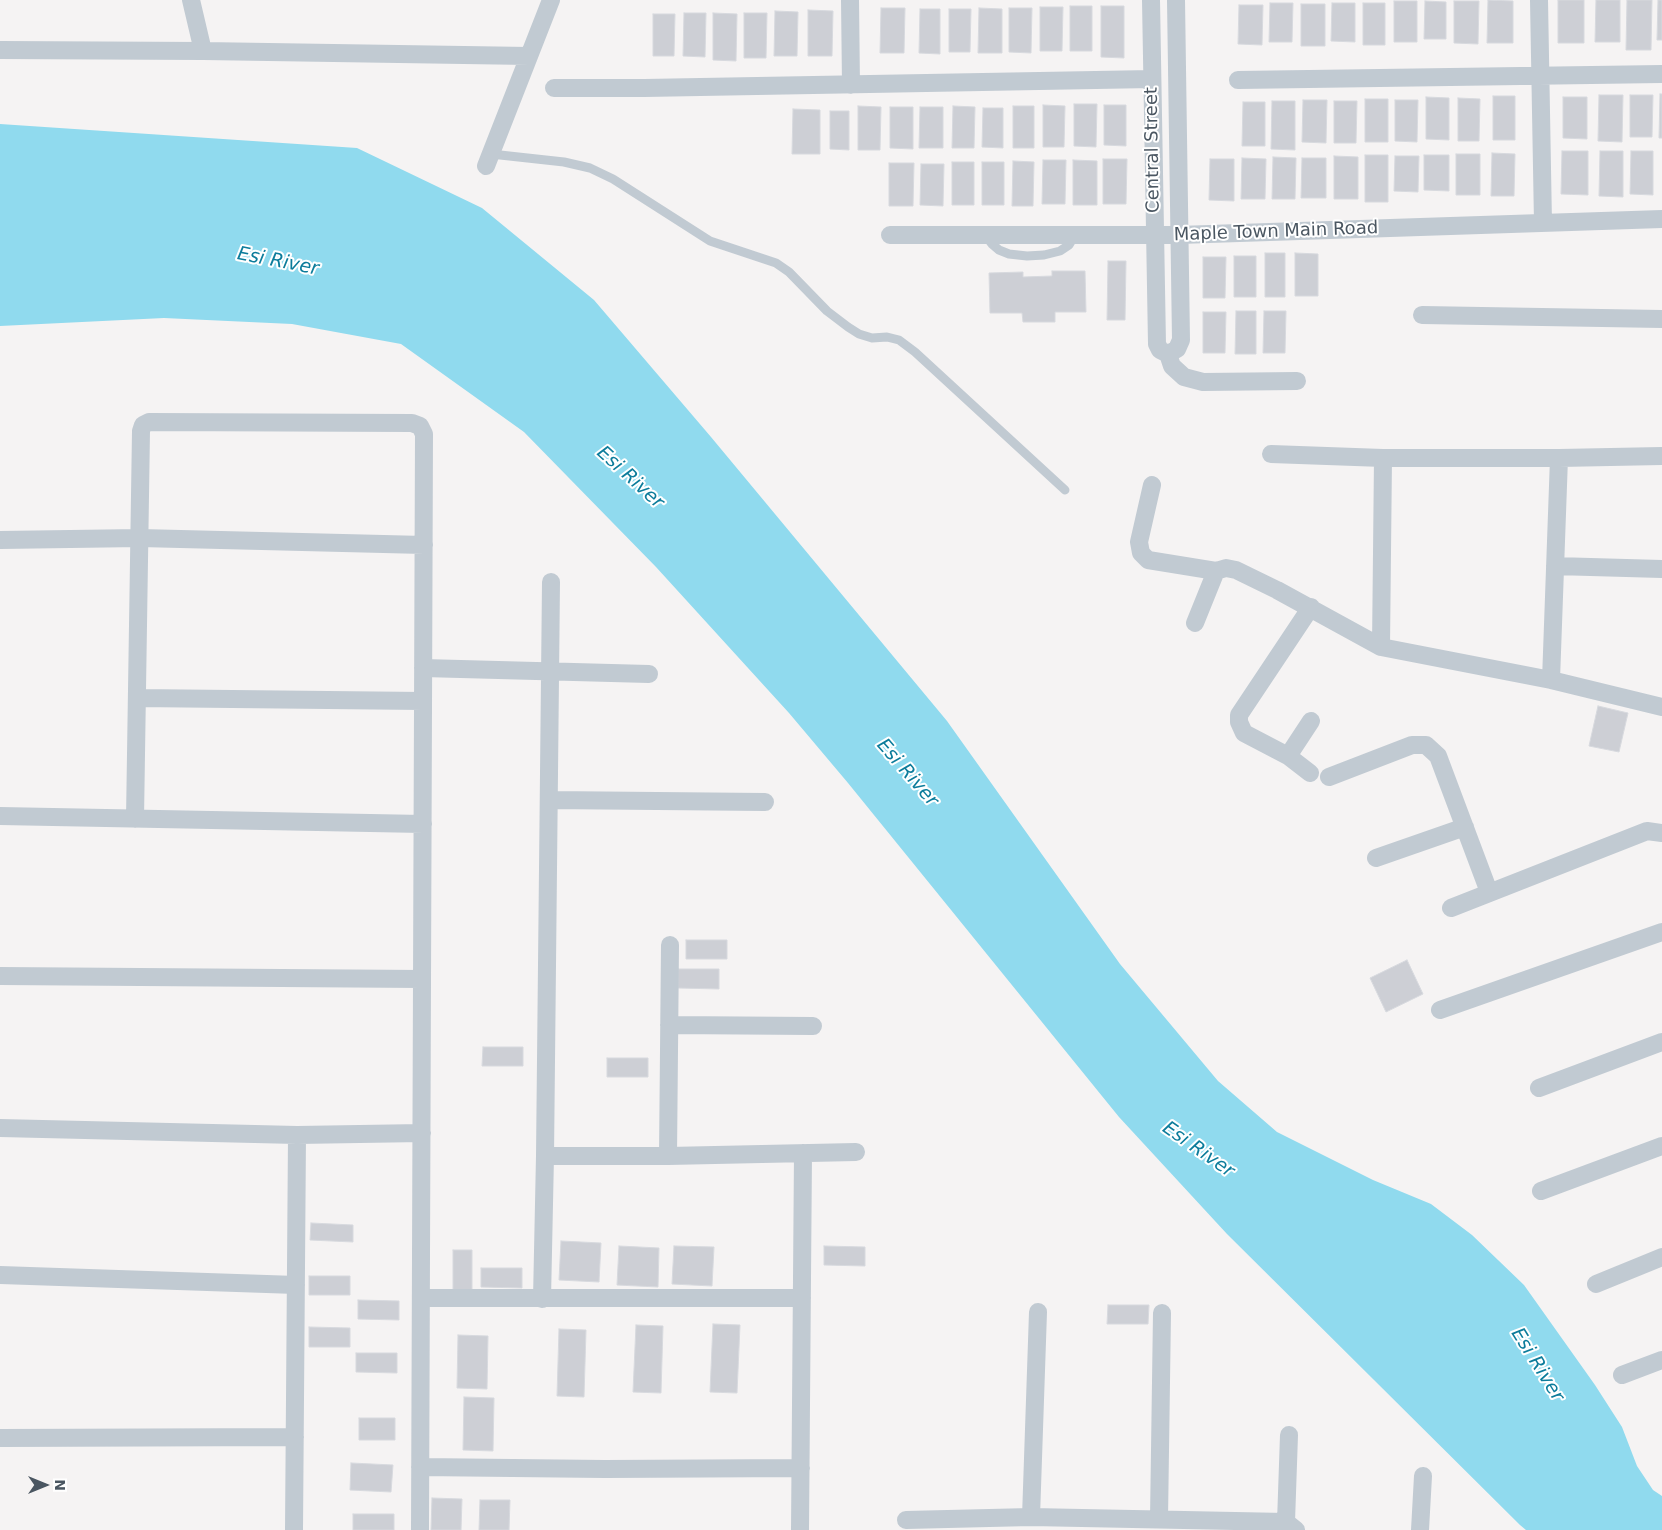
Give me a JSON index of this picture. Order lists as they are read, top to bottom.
{
  "streets": {
    "street": ["Central Street", "Maple Town Main Road"]
  },
  "crossings": [
    ["Central Street", "Maple Town Main Road"]
  ],
  "water": ["Esi River"],
  "north": "right"
}
